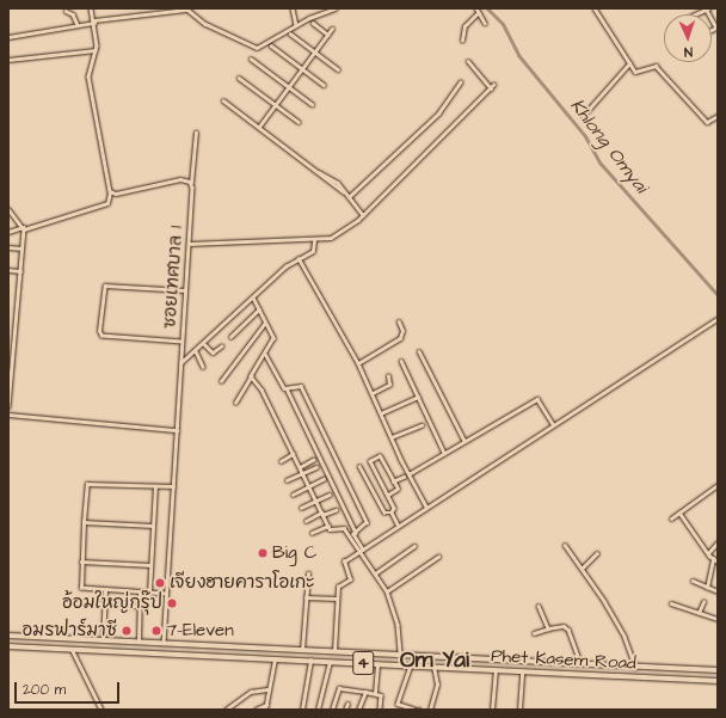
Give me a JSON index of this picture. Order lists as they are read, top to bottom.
{
  "streets": {
    "main road": ["Phet Kasem Road", "4"],
    "street": ["ซอยเทศบาล 1"]
  },
  "crossings": [
    ["ซอยเทศบาล 1", "Phet Kasem Road"]
  ],
  "districts": ["Om Yai"],
  "water": ["Khlong Omyai"],
  "places": [
    "Big C",
    "เจียงฮายคาราโอเกะ",
    "อ้อมใหญ่กรุ๊ป",
    "อมรฟาร์มาซี",
    "7-Eleven"
  ],
  "scale_bar": "200 m",
  "north": "bottom"
}
